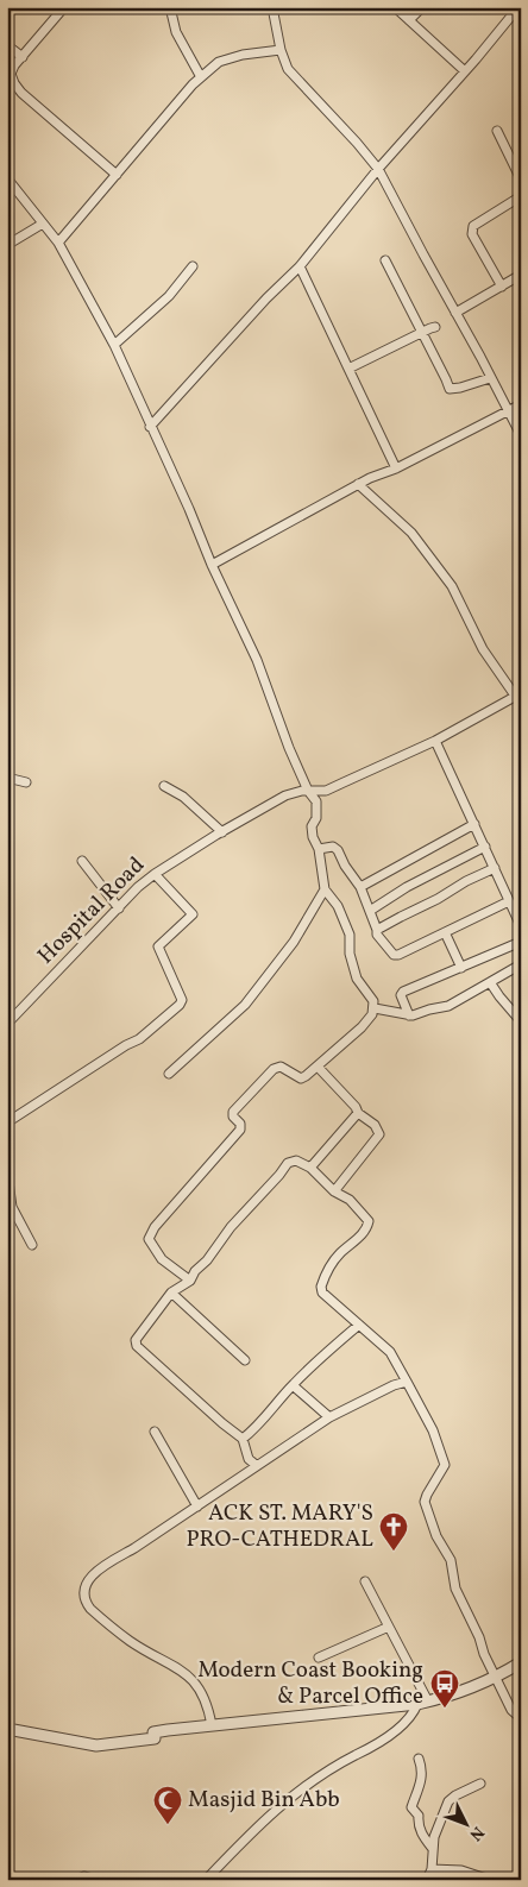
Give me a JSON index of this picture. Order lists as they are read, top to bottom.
{
  "streets": {
    "street": ["Hospital Road"]
  },
  "places": {
    "church": ["ACK ST. MARY'S PRO-CATHEDRAL"],
    "bus stop": ["Modern Coast Booking & Parcel Office"],
    "mosque": ["Masjid Bin Abb"]
  },
  "north": "bottom right"
}
